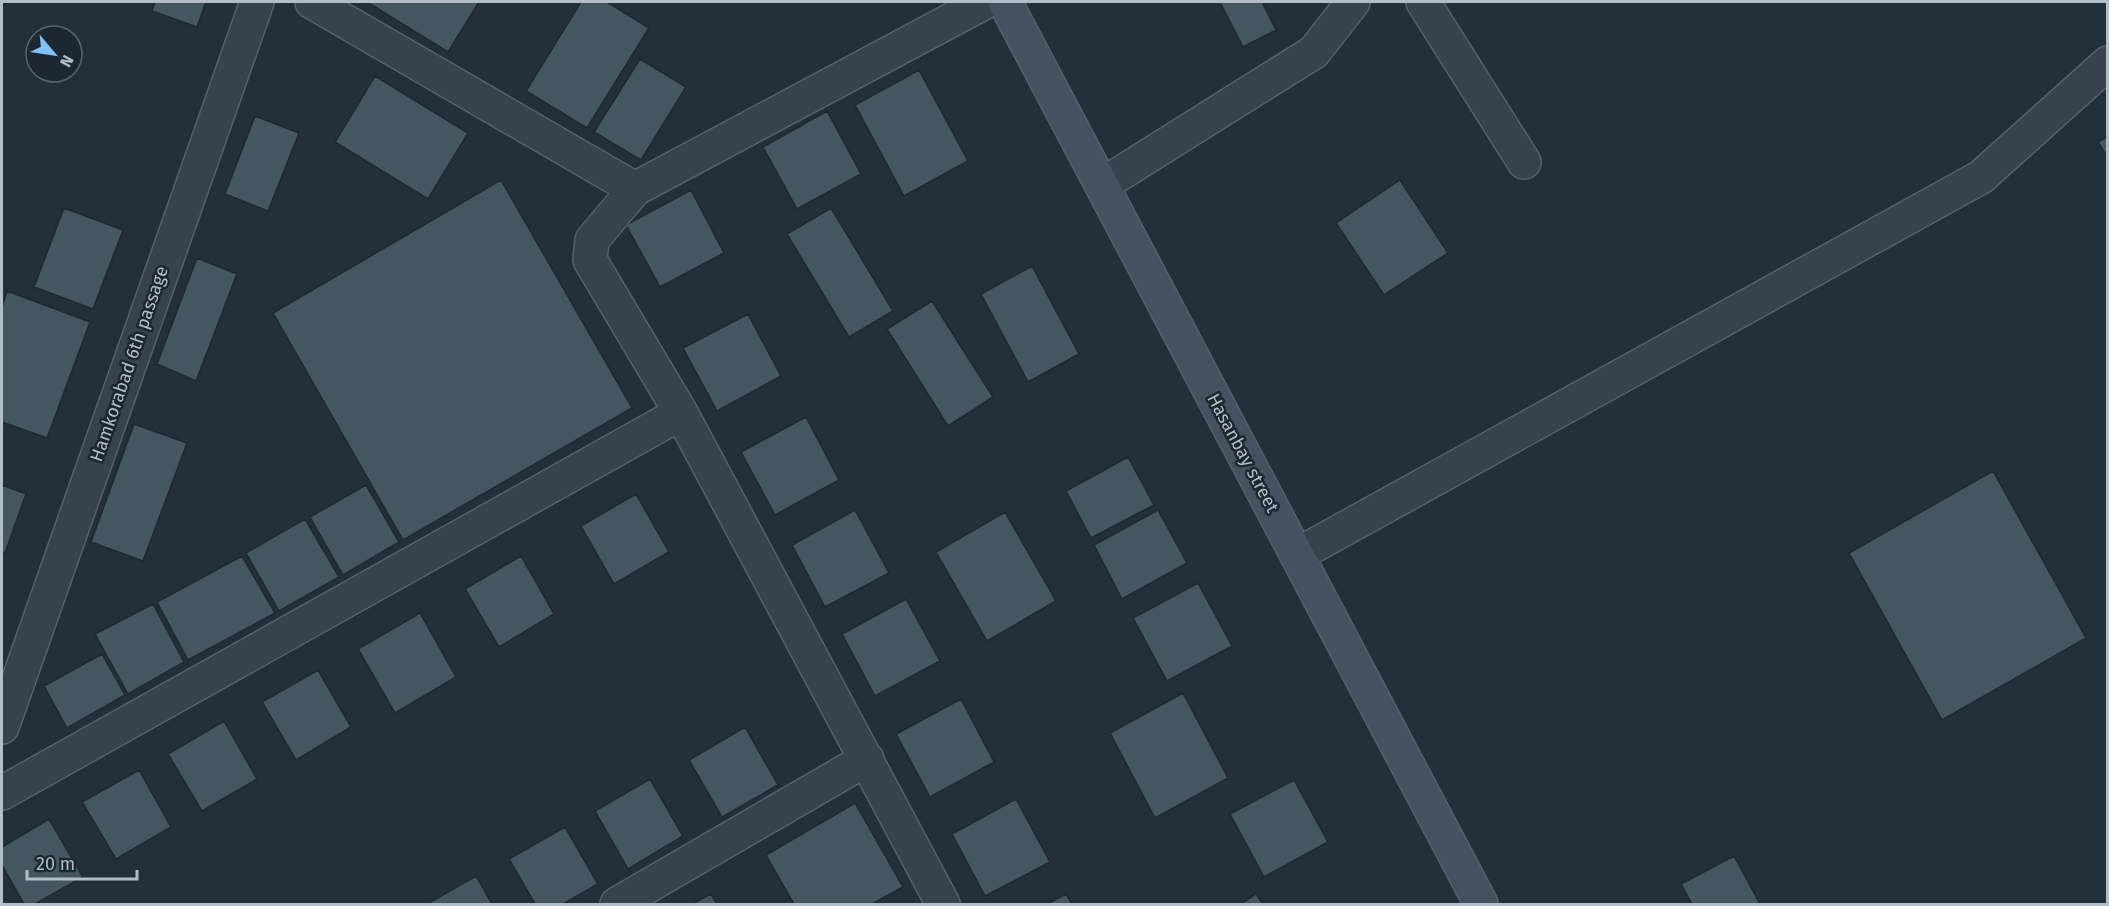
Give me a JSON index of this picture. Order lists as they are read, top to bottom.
{
  "streets": {
    "street": ["Hamkorabad 6th passage", "Hasanbay street"]
  },
  "scale_bar": "20 m",
  "north": "bottom right"
}
